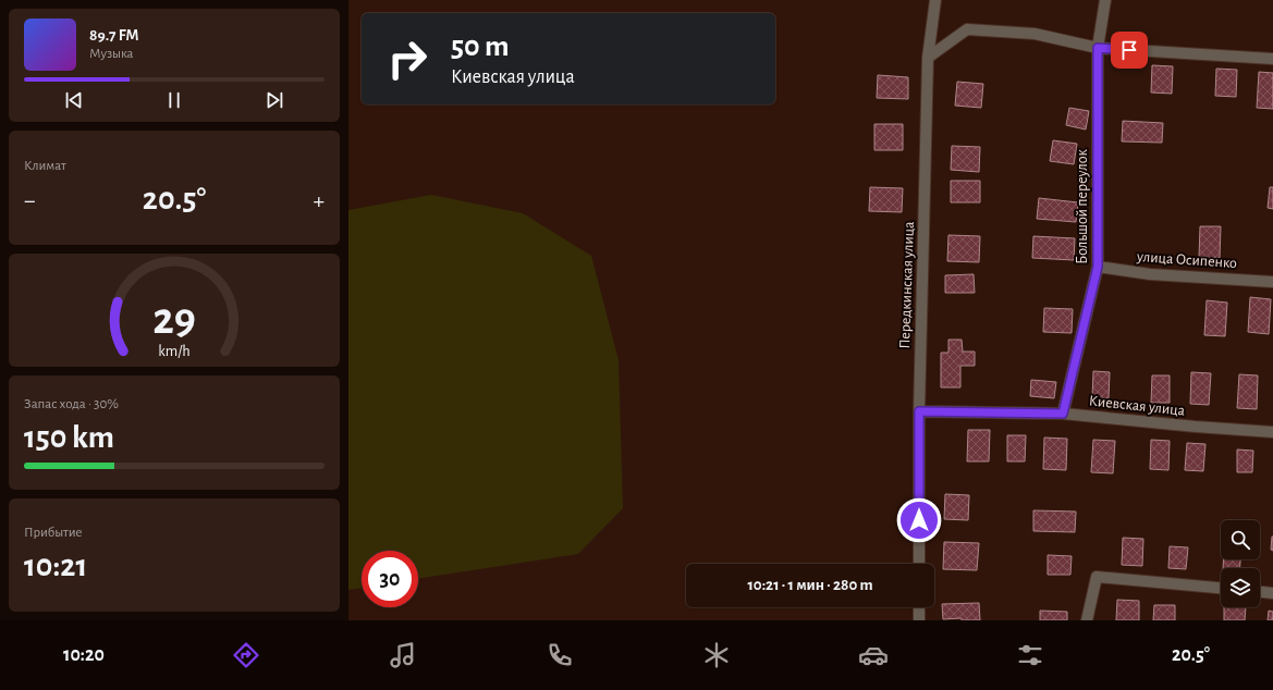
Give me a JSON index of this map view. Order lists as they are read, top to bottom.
{
  "streets": {
    "street": [
      "Большой переулок",
      "улица Осипенко",
      "Передкинская улица",
      "Киевская улица"
    ]
  },
  "crossings": [
    ["Большой переулок", "улица Осипенко"],
    ["Большой переулок", "Киевская улица"],
    ["Передкинская улица", "Киевская улица"]
  ],
  "page": {
    "turn": ["50 m", "Киевская улица"],
    "song": ["89.7 FM", "Музыка"],
    "tile": [
      "Климат",
      ["Запас хода · 30%", "150 km"],
      ["Прибытие", "10:21"]
    ],
    "heat": ["−", "20.5°", "+"],
    "limit": "30",
    "trip": "10:21 · 1 мин · 280 m",
    "tabs": ["10:20", "20.5°"],
    "gauge": ["29", "km/h"]
  }
}
